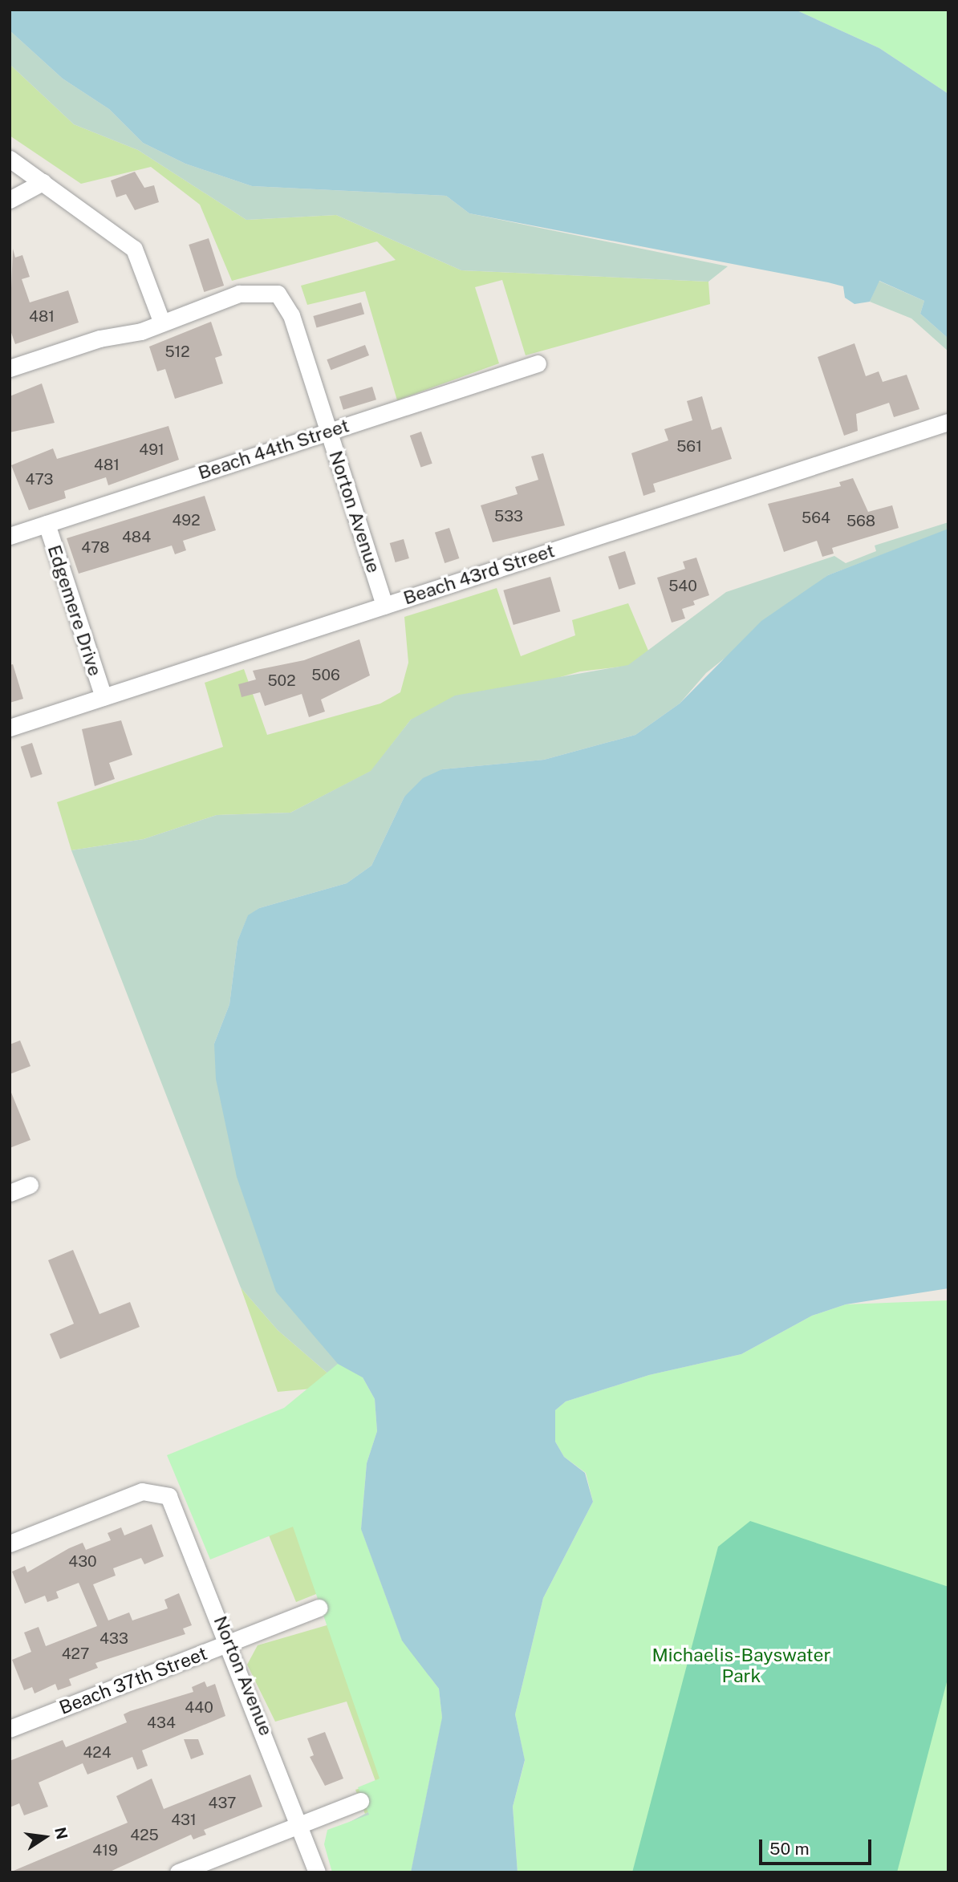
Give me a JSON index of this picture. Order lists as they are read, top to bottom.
{
  "streets": {
    "street": [
      "Beach 44th Street",
      "Norton Avenue",
      "Beach 43rd Street",
      "Edgemere Drive",
      "Beach 37th Street"
    ]
  },
  "crossings": [
    ["Beach 44th Street", "Norton Avenue"],
    ["Beach 44th Street", "Edgemere Drive"],
    ["Norton Avenue", "Beach 43rd Street"],
    ["Norton Avenue", "Beach 37th Street"],
    ["Beach 43rd Street", "Edgemere Drive"]
  ],
  "parks": ["Michaelis-Bayswater Park"],
  "house_numbers": [
    "481",
    "512",
    "561",
    "491",
    "481",
    "473",
    "533",
    "564",
    "492",
    "568",
    "484",
    "478",
    "540",
    "506",
    "502",
    "430",
    "433",
    "427",
    "440",
    "434",
    "424",
    "437",
    "431",
    "425",
    "419"
  ],
  "scale_bar": "50 m",
  "north": "right"
}
